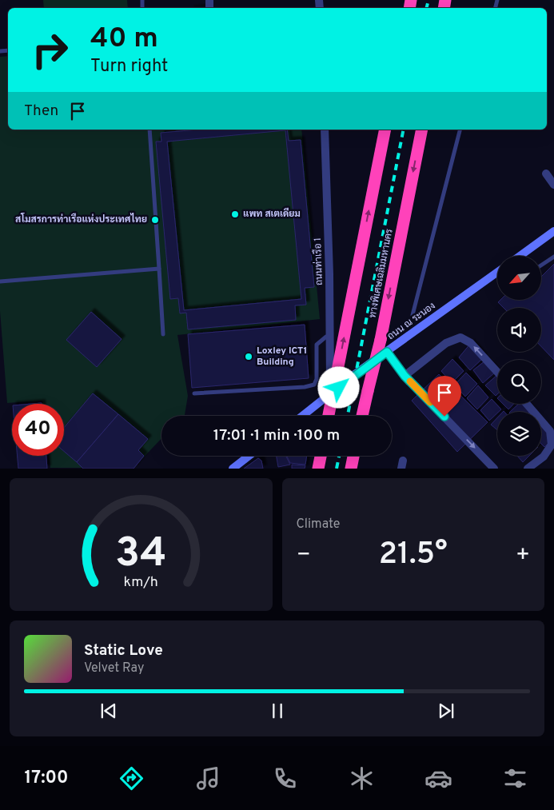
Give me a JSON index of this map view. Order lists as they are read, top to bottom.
{
  "streets": {
    "highway": ["ทางพิเศษเฉลิมมหานคร"],
    "street": ["ถนนท่าเรือ 1", "ถนน ณ ระนอง"]
  },
  "crossings": [
    ["ถนนท่าเรือ 1", "ถนน ณ ระนอง"]
  ],
  "places": ["แพท สเตเดียม", "สโมสรการท่าเรือแห่งประเทศไทย", "Loxley ICT1 Building"],
  "north": "bottom left",
  "page": {
    "turn": ["40 m", "Turn right"],
    "then": "Then",
    "limit": "40",
    "trip": "17:01 · 1 min · 100 m",
    "tile": "Climate",
    "heat": ["−", "21.5°", "+"],
    "song": ["Static Love", "Velvet Ray"],
    "tabs": "17:00",
    "gauge": ["34", "km/h"]
  }
}
